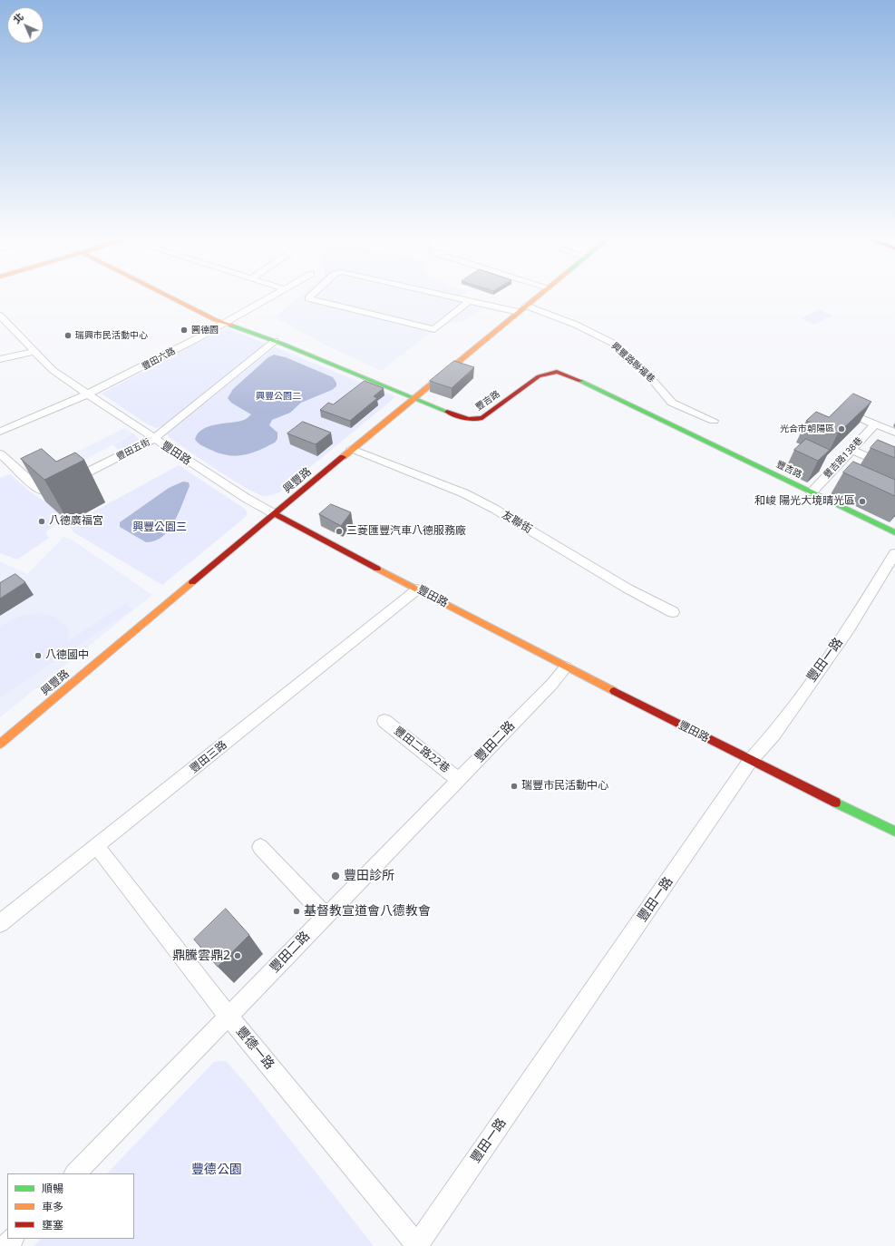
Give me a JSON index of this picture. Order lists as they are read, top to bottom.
{
  "streets": {
    "street": [
      "豐田六路",
      "興豐路聯福巷",
      "豐吉路",
      "豐田五街",
      "豐田路",
      "豐吉路138巷",
      "興豐路",
      "友聯街",
      "豐田一路",
      "豐田二路",
      "豐田二路22巷",
      "豐田三路",
      "豐德一路"
    ]
  },
  "crossings": [
    ["豐田六路", "豐吉路"],
    ["豐田六路", "豐田路"],
    ["興豐路聯福巷", "興豐路"],
    ["豐吉路", "豐田五街"],
    ["豐吉路", "豐吉路138巷"],
    ["豐吉路", "興豐路"],
    ["豐田五街", "豐田路"],
    ["豐田路", "興豐路"],
    ["豐田路", "豐田一路"],
    ["豐田路", "豐田二路"],
    ["豐田路", "豐田三路"],
    ["興豐路", "友聯街"],
    ["豐田一路", "豐德一路"],
    ["豐田二路", "豐田二路22巷"],
    ["豐田二路", "豐德一路"],
    ["豐田三路", "豐德一路"]
  ],
  "parks": ["興豐公園二", "興豐公園三", "豐德公園"],
  "places": [
    "圓德園",
    "瑞興市民活動中心",
    "光合市朝陽區",
    "和峻 陽光大境晴光區",
    "八德廣福宮",
    "三菱匯豐汽車八德服務廠",
    "八德國中",
    "瑞豐市民活動中心",
    "豐田診所",
    "基督教宣道會八德教會",
    "鼎騰雲鼎2"
  ],
  "legend": ["順暢", "車多", "壅塞"],
  "north": "top left"
}
